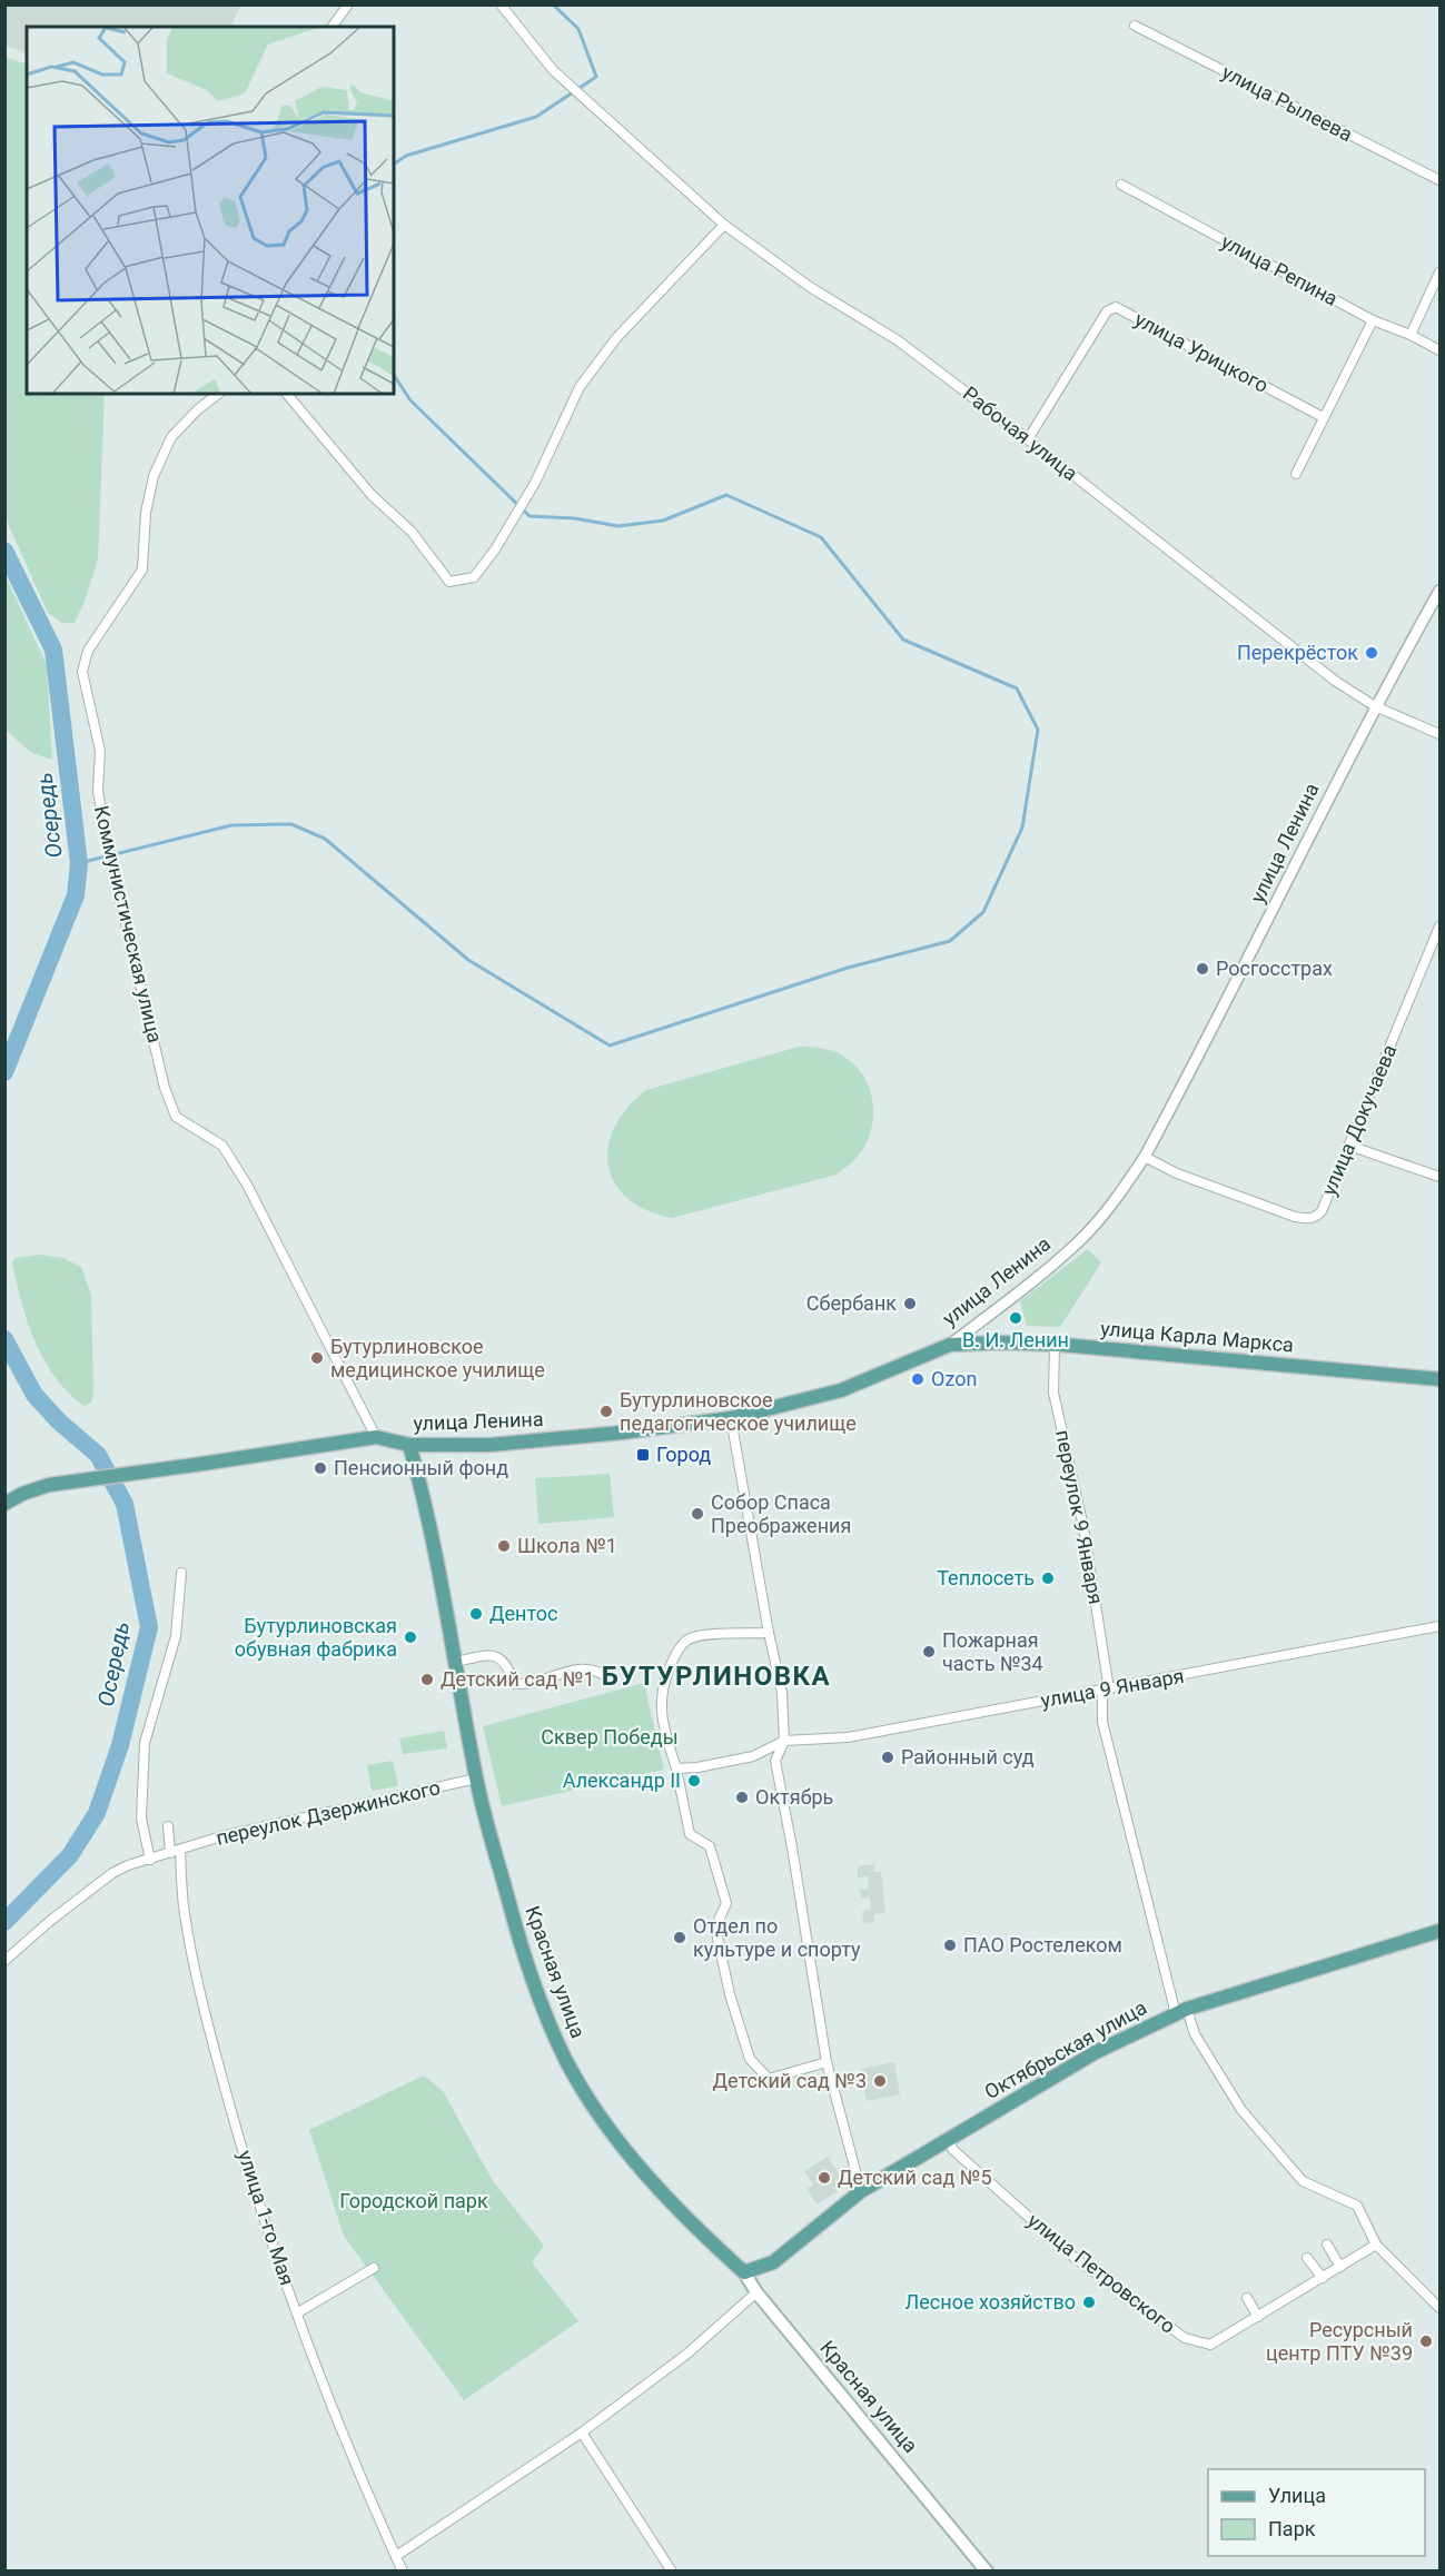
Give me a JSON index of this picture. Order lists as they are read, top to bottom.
{
  "streets": {
    "main road": [
      "улица Ленина",
      "улица Карла Маркса",
      "Красная улица",
      "Октябрьская улица"
    ],
    "street": [
      "улица Рылеева",
      "улица Репина",
      "улица Урицкого",
      "Рабочая улица",
      "Коммунистическая улица",
      "улица Докучаева",
      "переулок 9 Января",
      "улица 9 Января",
      "переулок Дзержинского",
      "улица 1-го Мая",
      "улица Петровского"
    ]
  },
  "crossings": [
    ["улица Урицкого", "Рабочая улица"],
    ["Рабочая улица", "улица Ленина"],
    ["улица Ленина", "Коммунистическая улица"],
    ["улица Ленина", "улица Докучаева"],
    ["улица Ленина", "улица Карла Маркса"],
    ["улица Ленина", "Красная улица"],
    ["улица Карла Маркса", "переулок 9 Января"],
    ["переулок 9 Января", "улица 9 Января"],
    ["переулок 9 Января", "Октябрьская улица"],
    ["переулок Дзержинского", "Красная улица"],
    ["переулок Дзержинского", "улица 1-го Мая"],
    ["Красная улица", "Октябрьская улица"],
    ["Октябрьская улица", "улица Петровского"]
  ],
  "districts": ["БУТУРЛИНОВКА"],
  "water": ["Осередь"],
  "parks": ["Сквер Победы", "Городской парк"],
  "places": {
    "other": [
      "Перекрёсток",
      "Росгосстрах",
      "Сбербанк",
      "В. И. Ленин",
      "Бутурлиновское медицинское училище",
      "Ozon",
      "Бутурлиновское педагогическое училище",
      "Пенсионный фонд",
      "Собор Спаса Преображения",
      "Школа №1",
      "Теплосеть",
      "Дентос",
      "Бутурлиновская обувная фабрика",
      "Пожарная часть №34",
      "Детский сад №1",
      "Районный суд",
      "Александр II",
      "Октябрь",
      "Отдел по культуре и спорту",
      "ПАО Ростелеком",
      "Детский сад №3",
      "Детский сад №5",
      "Лесное хозяйство",
      "Ресурсный центр ПТУ №39"
    ],
    "transit": ["Город"]
  },
  "legend": ["Улица", "Парк"]
}
